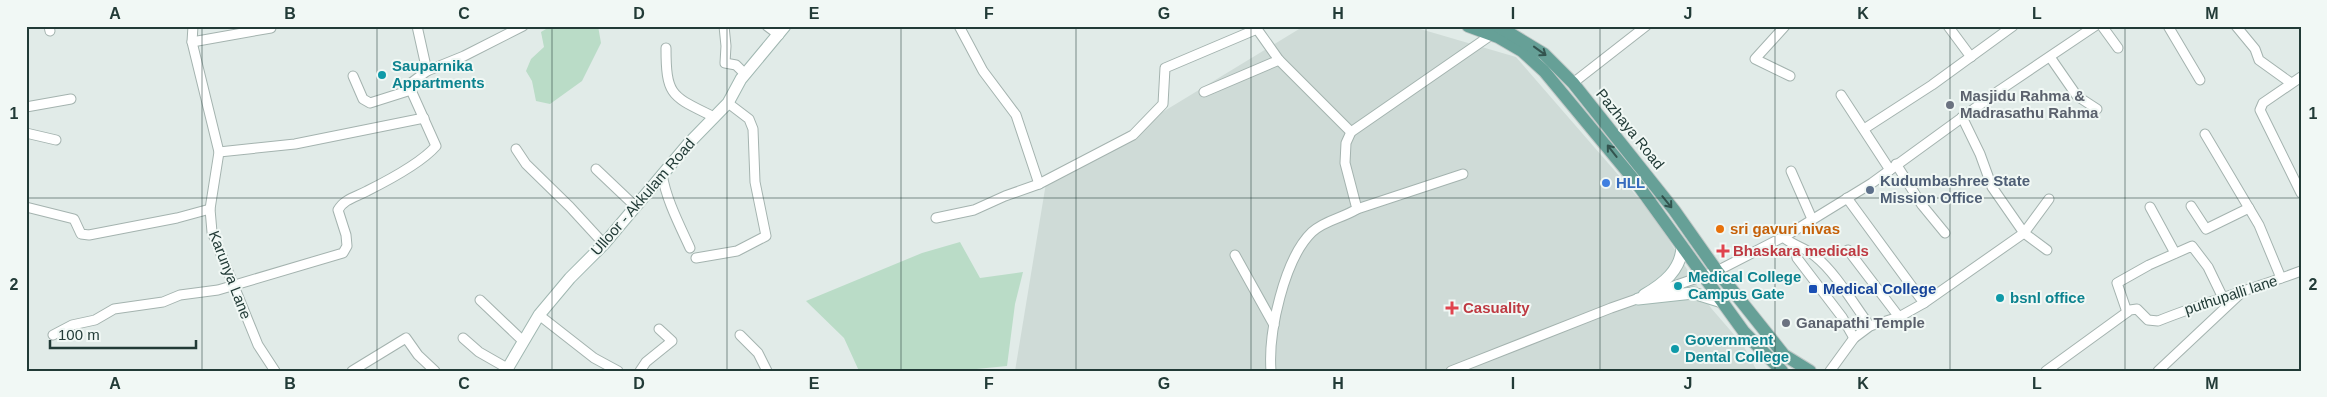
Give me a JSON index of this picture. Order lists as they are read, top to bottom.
{
  "streets": {
    "main road": ["Pazhaya Road", "Ulloor - Akkulam Road"],
    "street": ["Karunya Lane", "puthupalli lane"]
  },
  "places": {
    "other": [
      "Sauparnika Appartments",
      "Masjidu Rahma & Madrasathu Rahma",
      "HLL",
      "Kudumbashree State Mission Office",
      "sri gavuri nivas",
      "Medical College Campus Gate",
      "bsnl office",
      "Ganapathi Temple",
      "Government Dental College"
    ],
    "health": ["Bhaskara medicals", "Casuality"],
    "transit": ["Medical College"]
  },
  "scale_bar": "100 m",
  "grid": {
    "columns": [
      "A",
      "B",
      "C",
      "D",
      "E",
      "F",
      "G",
      "H",
      "I",
      "J",
      "K",
      "L",
      "M"
    ],
    "rows": ["1", "2"]
  }
}
